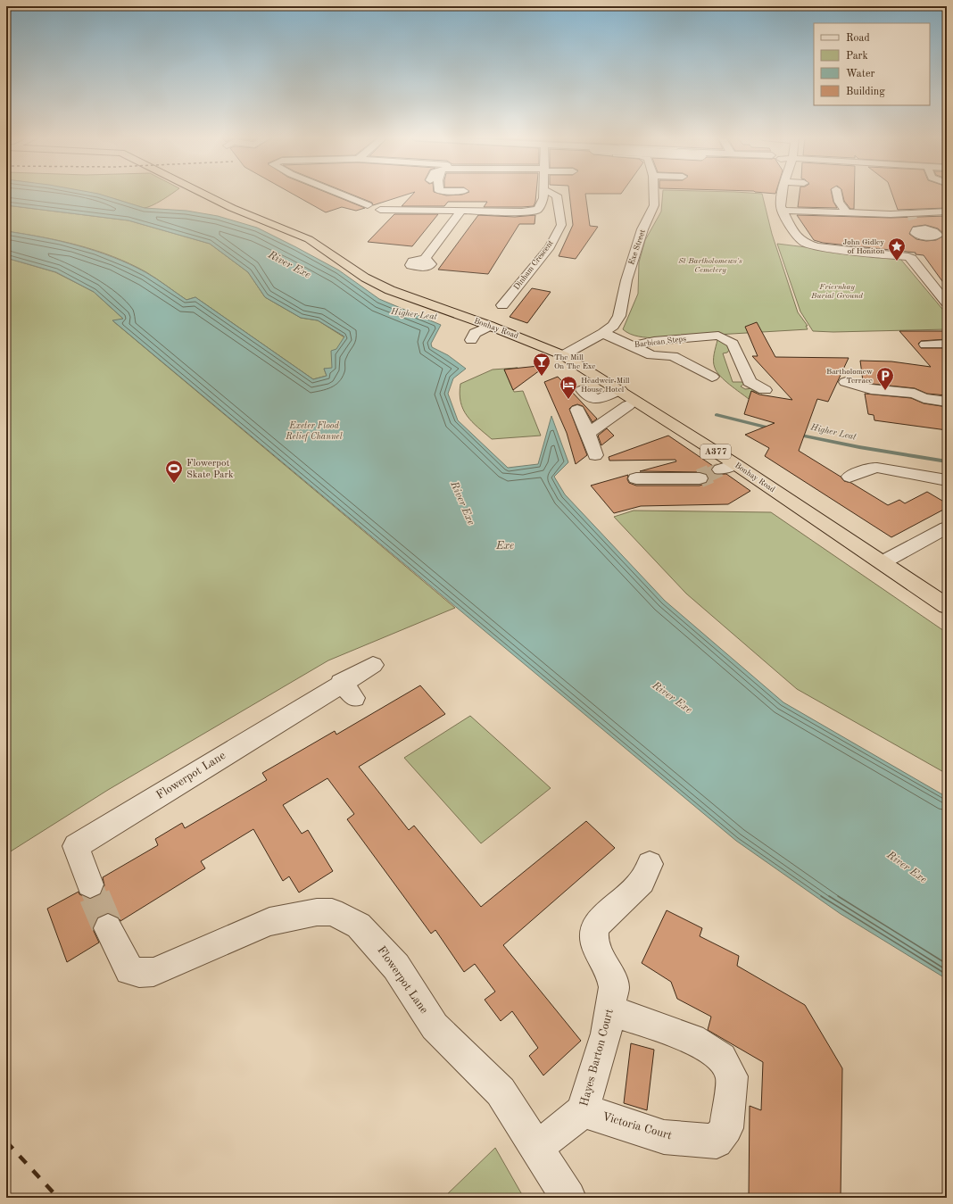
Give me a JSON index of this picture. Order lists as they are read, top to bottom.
{
  "streets": {
    "highway": ["Bonhay Road", "A377"],
    "street": [
      "Exe Street",
      "Dinham Crescent",
      "Barbican Steps",
      "Flowerpot Lane",
      "Hayes Barton Court",
      "Victoria Court"
    ]
  },
  "crossings": [
    ["Exe Street", "Bonhay Road"],
    ["Exe Street", "Barbican Steps"],
    ["Flowerpot Lane", "Hayes Barton Court"],
    ["Hayes Barton Court", "Victoria Court"]
  ],
  "water": [
    "River Exe",
    "Higher Leat",
    "Exeter Flood Relief Channel",
    "Exe"
  ],
  "parks": ["St Bartholomews's Cemetery", "Friernhay Burial Ground"],
  "places": {
    "place": ["John Gidley of Honiton"],
    "bar": ["The Mill On The Exe"],
    "parking": ["Bartholomew Terrace"],
    "hotel": ["Headweir Mill House Hotel"],
    "sports": ["Flowerpot Skate Park"]
  },
  "legend": [
    "Road",
    "Park",
    "Water",
    "Building"
  ]
}
